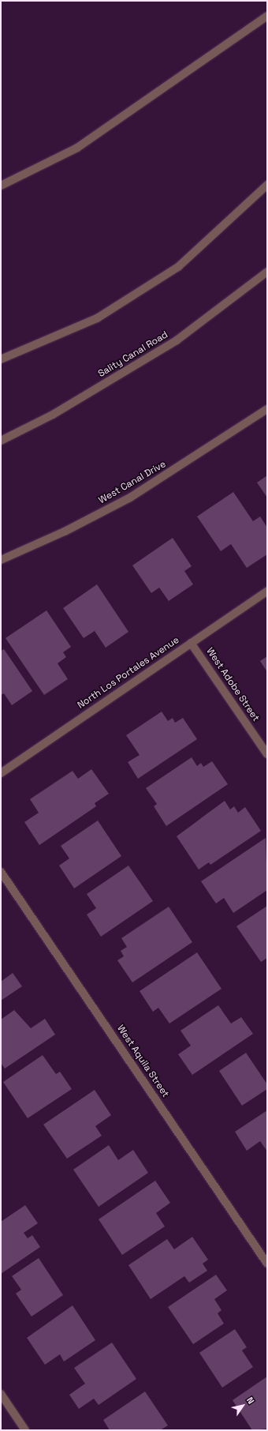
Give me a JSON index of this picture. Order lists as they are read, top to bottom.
{
  "streets": {
    "street": [
      "Sality Canal Road",
      "West Canal Drive",
      "North Los Portales Avenue",
      "West Adobe Street",
      "West Aquila Street"
    ]
  },
  "crossings": [
    ["North Los Portales Avenue", "West Adobe Street"]
  ],
  "north": "top right"
}
